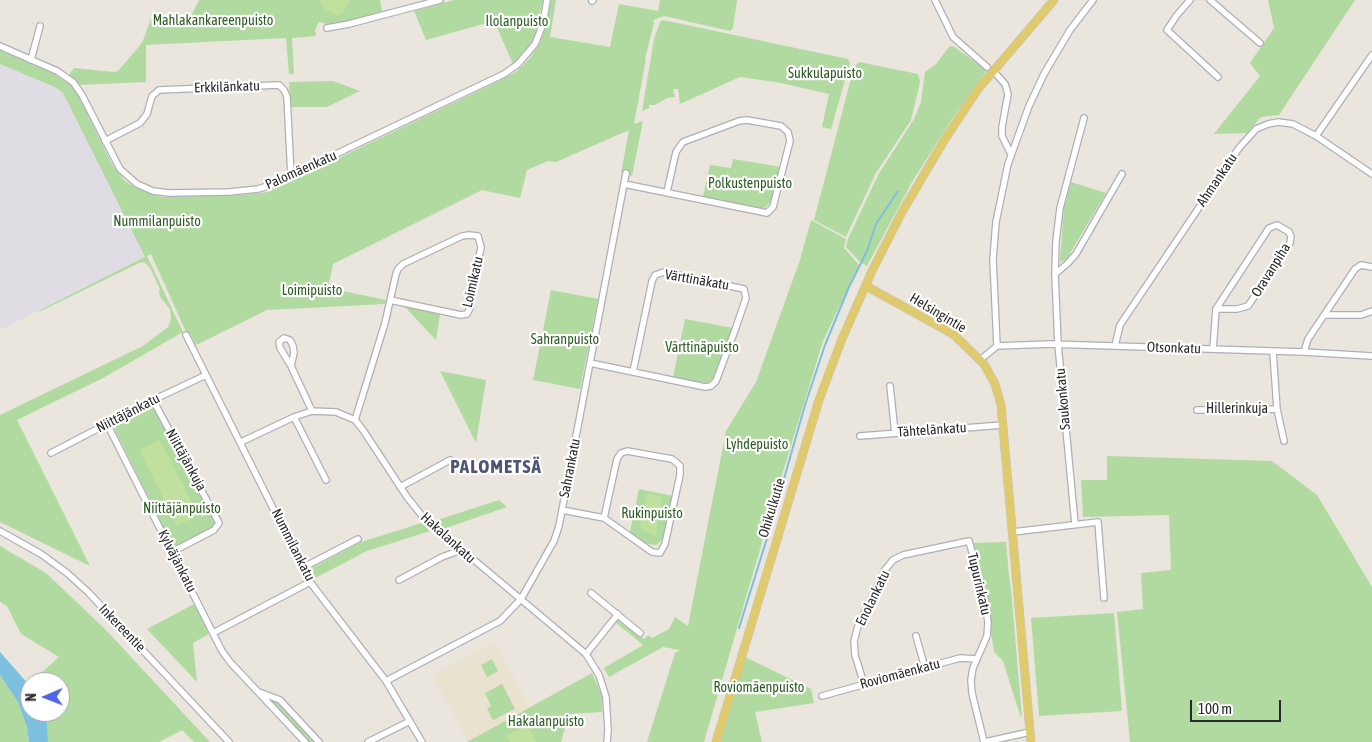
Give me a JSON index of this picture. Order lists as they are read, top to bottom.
{
  "streets": {
    "main road": ["Helsingintie", "Ohikulkutie"],
    "street": [
      "Erkkilänkatu",
      "Palomäenkatu",
      "Ahmankatu",
      "Oravanpiha",
      "Värttinäkatu",
      "Loimikatu",
      "Otsonkatu",
      "Saukonkatu",
      "Hillerinkuja",
      "Niittäjänkatu",
      "Tähtelänkatu",
      "Niittäjänkuja",
      "Sahrankatu",
      "Hakalankatu",
      "Nummilankatu",
      "Kylväjänkatu",
      "Tupurinkatu",
      "Enolankatu",
      "Inkereentie",
      "Roviomäenkatu"
    ]
  },
  "crossings": [
    ["Erkkilänkatu", "Palomäenkatu"],
    ["Ahmankatu", "Otsonkatu"],
    ["Oravanpiha", "Otsonkatu"],
    ["Värttinäkatu", "Sahrankatu"],
    ["Loimikatu", "Hakalankatu"],
    ["Helsingintie", "Tähtelänkatu"],
    ["Helsingintie", "Ohikulkutie"],
    ["Otsonkatu", "Saukonkatu"],
    ["Otsonkatu", "Hillerinkuja"],
    ["Niittäjänkatu", "Niittäjänkuja"],
    ["Niittäjänkatu", "Nummilankatu"],
    ["Niittäjänkatu", "Kylväjänkatu"],
    ["Niittäjänkuja", "Kylväjänkatu"],
    ["Sahrankatu", "Hakalankatu"],
    ["Sahrankatu", "Nummilankatu"],
    ["Tupurinkatu", "Enolankatu"],
    ["Tupurinkatu", "Roviomäenkatu"],
    ["Enolankatu", "Roviomäenkatu"]
  ],
  "districts": ["PALOMETSÄ"],
  "parks": [
    "Mahlakankareenpuisto",
    "Ilolanpuisto",
    "Sukkulapuisto",
    "Polkustenpuisto",
    "Nummilanpuisto",
    "Loimipuisto",
    "Sahranpuisto",
    "Värttinäpuisto",
    "Lyhdepuisto",
    "Niittäjänpuisto",
    "Rukinpuisto",
    "Roviomäenpuisto",
    "Hakalanpuisto"
  ],
  "scale_bar": "100 m",
  "north": "left"
}
